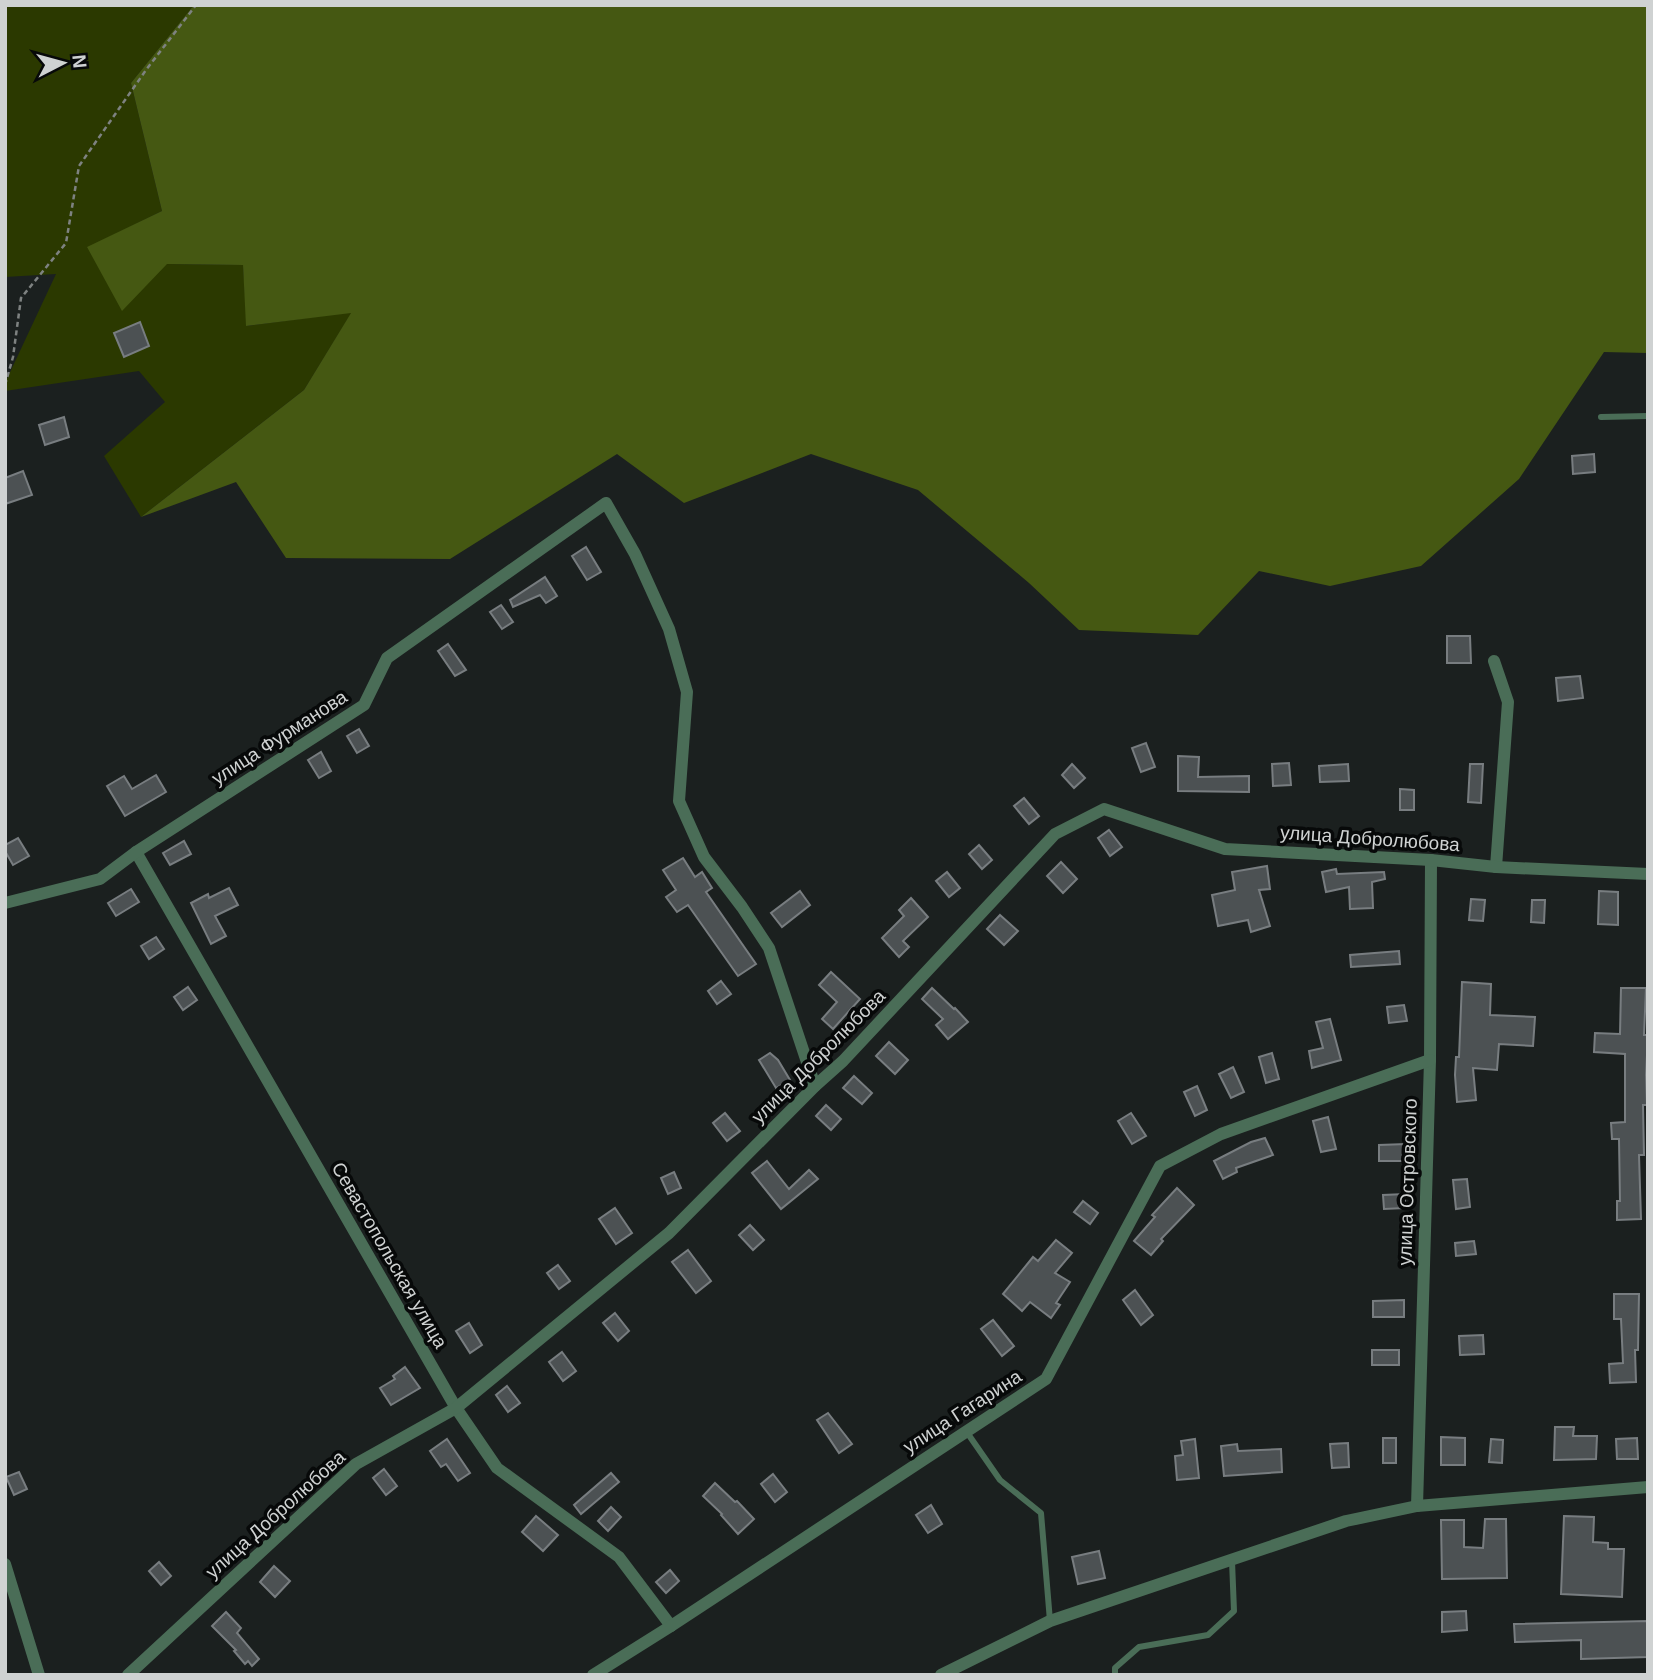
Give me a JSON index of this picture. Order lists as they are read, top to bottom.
{
  "streets": {
    "street": [
      "улица Фурманова",
      "улица Добролюбова",
      "улица Островского",
      "Севастопольская улица",
      "улица Гагарина"
    ]
  },
  "crossings": [
    ["улица Фурманова", "улица Добролюбова"],
    ["улица Фурманова", "Севастопольская улица"],
    ["улица Добролюбова", "улица Островского"],
    ["улица Добролюбова", "Севастопольская улица"],
    ["улица Островского", "улица Гагарина"],
    ["Севастопольская улица", "улица Гагарина"]
  ],
  "north": "right"
}
